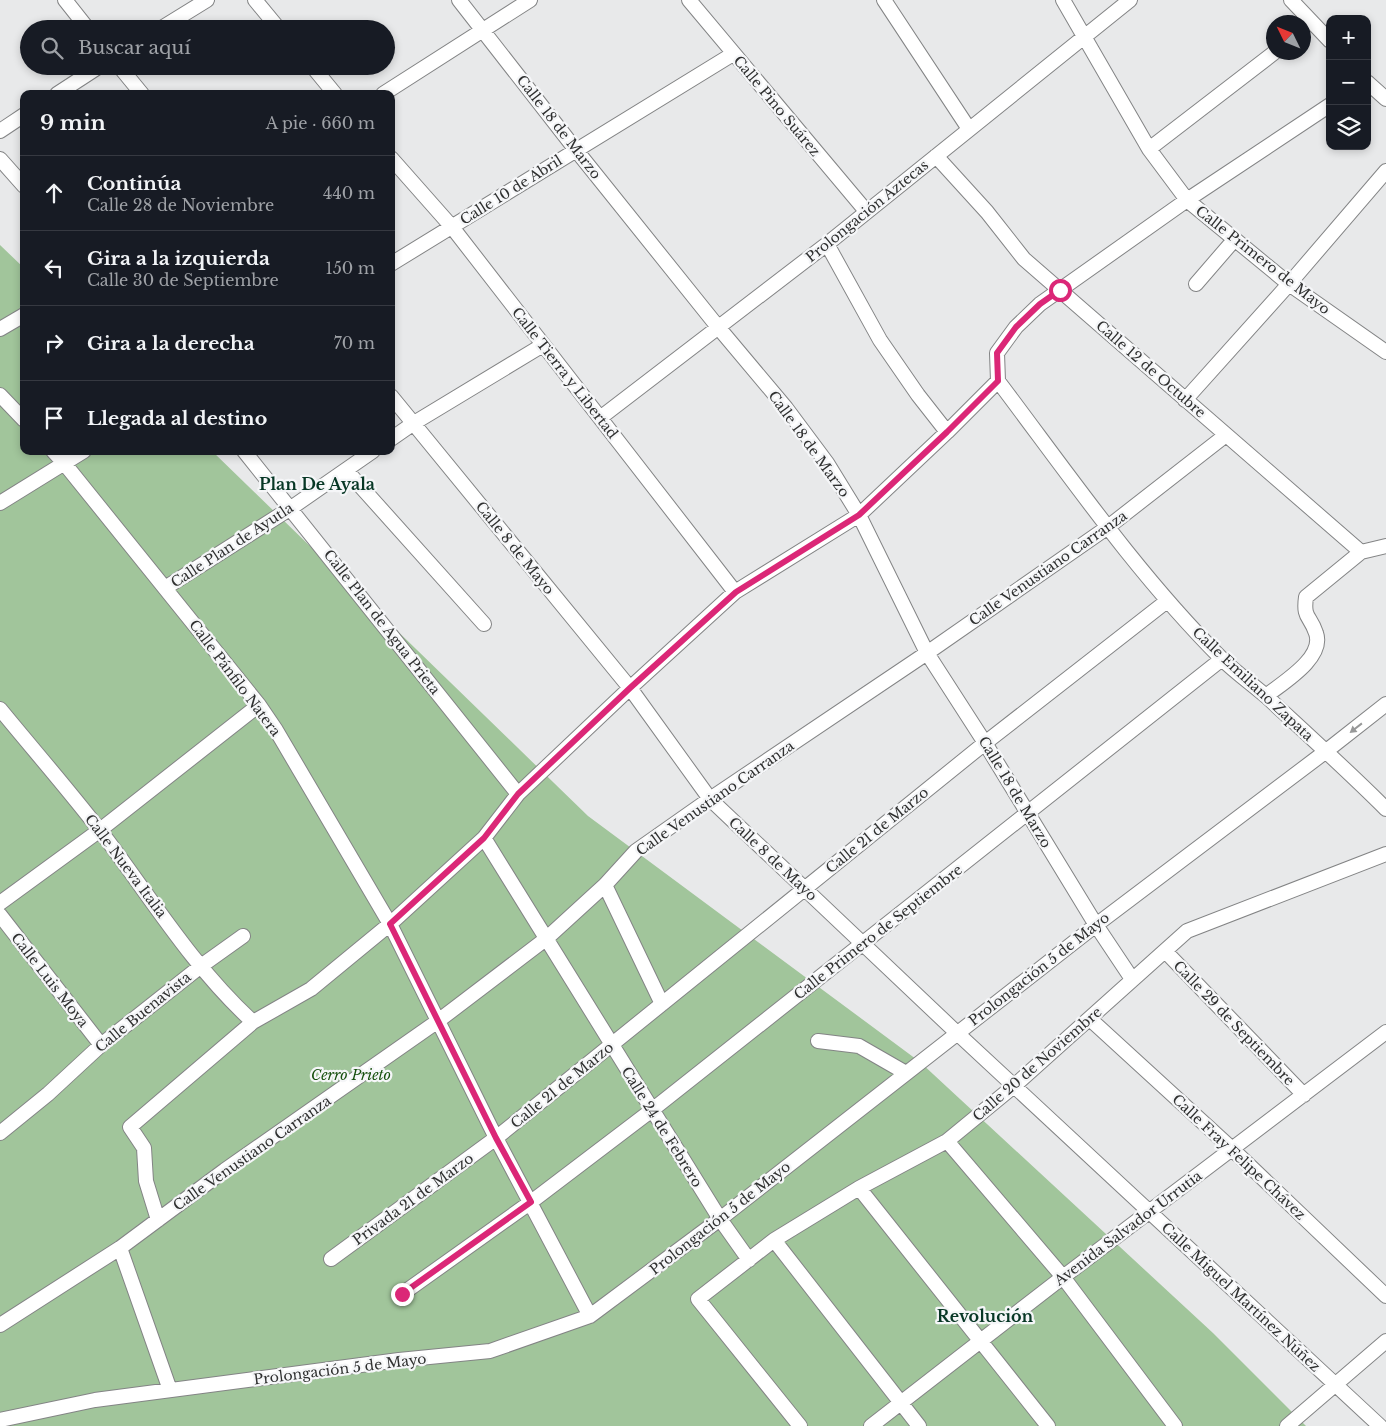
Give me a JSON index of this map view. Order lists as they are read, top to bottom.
{
  "streets": {
    "street": [
      "Calle Pino Suárez",
      "Calle 18 de Marzo",
      "Calle 10 de Abril",
      "Prolongación Aztecas",
      "Calle Primero de Mayo",
      "Calle 12 de Octubre",
      "Calle Tierra y Libertad",
      "Calle Plan de Ayutla",
      "Calle 8 de Mayo",
      "Calle Venustiano Carranza",
      "Calle Plan de Agua Prieta",
      "Calle Pánfilo Natera",
      "Calle Emiliano Zapata",
      "Calle 21 de Marzo",
      "Calle Nueva Italia",
      "Calle Primero de Septiembre",
      "Prolongación 5 de Mayo",
      "Calle Luis Moya",
      "Calle Buenavista",
      "Calle 29 de Septiembre",
      "Calle 20 de Noviembre",
      "Calle 24 de Febrero",
      "Calle Fray Felipe Chávez",
      "Privada 21 de Marzo",
      "Avenida Salvador Urrutia",
      "Calle Miguel Martínez Núñez"
    ]
  },
  "crossings": [
    ["Calle Pino Suárez", "Calle 10 de Abril"],
    ["Calle Pino Suárez", "Prolongación Aztecas"],
    ["Calle 18 de Marzo", "Calle 10 de Abril"],
    ["Calle 18 de Marzo", "Prolongación Aztecas"],
    ["Calle 18 de Marzo", "Calle Venustiano Carranza"],
    ["Calle 18 de Marzo", "Calle 21 de Marzo"],
    ["Calle 18 de Marzo", "Calle Primero de Septiembre"],
    ["Calle 18 de Marzo", "Prolongación 5 de Mayo"],
    ["Calle 18 de Marzo", "Calle 20 de Noviembre"],
    ["Calle 10 de Abril", "Calle Tierra y Libertad"],
    ["Prolongación Aztecas", "Calle Primero de Mayo"],
    ["Prolongación Aztecas", "Calle 12 de Octubre"],
    ["Prolongación Aztecas", "Calle Tierra y Libertad"],
    ["Calle 12 de Octubre", "Calle Venustiano Carranza"],
    ["Calle Plan de Ayutla", "Calle Plan de Agua Prieta"],
    ["Calle Plan de Ayutla", "Calle Pánfilo Natera"],
    ["Calle 8 de Mayo", "Calle Venustiano Carranza"],
    ["Calle 8 de Mayo", "Calle 21 de Marzo"],
    ["Calle 8 de Mayo", "Calle Primero de Septiembre"],
    ["Calle 8 de Mayo", "Prolongación 5 de Mayo"],
    ["Calle 8 de Mayo", "Calle 20 de Noviembre"],
    ["Calle 8 de Mayo", "Calle Miguel Martínez Núñez"],
    ["Calle Venustiano Carranza", "Calle Pánfilo Natera"],
    ["Calle Venustiano Carranza", "Calle Emiliano Zapata"],
    ["Calle Venustiano Carranza", "Calle 24 de Febrero"],
    ["Calle Pánfilo Natera", "Calle 21 de Marzo"],
    ["Calle Pánfilo Natera", "Calle Primero de Septiembre"],
    ["Calle Pánfilo Natera", "Prolongación 5 de Mayo"],
    ["Calle Pánfilo Natera", "Privada 21 de Marzo"],
    ["Calle Emiliano Zapata", "Calle 21 de Marzo"],
    ["Calle Emiliano Zapata", "Calle Primero de Septiembre"],
    ["Calle Emiliano Zapata", "Prolongación 5 de Mayo"],
    ["Calle 21 de Marzo", "Calle 24 de Febrero"],
    ["Calle 21 de Marzo", "Privada 21 de Marzo"],
    ["Calle Nueva Italia", "Calle Buenavista"],
    ["Calle Primero de Septiembre", "Calle 24 de Febrero"],
    ["Prolongación 5 de Mayo", "Calle 24 de Febrero"],
    ["Calle Luis Moya", "Calle Buenavista"],
    ["Calle 29 de Septiembre", "Calle 20 de Noviembre"],
    ["Calle 29 de Septiembre", "Avenida Salvador Urrutia"],
    ["Calle 20 de Noviembre", "Calle 24 de Febrero"],
    ["Calle 20 de Noviembre", "Calle Fray Felipe Chávez"],
    ["Calle 20 de Noviembre", "Calle Miguel Martínez Núñez"],
    ["Calle Fray Felipe Chávez", "Avenida Salvador Urrutia"],
    ["Avenida Salvador Urrutia", "Calle Miguel Martínez Núñez"]
  ],
  "districts": ["Plan De Ayala", "Revolución"],
  "parks": ["Cerro Prieto"],
  "north": "top left",
  "page": {
    "map_buttons": ["+", "−"],
    "search": "Buscar aquí",
    "heading": ["9 min", "A pie · 660 m"],
    "list": [
      ["Continúa", "Calle 28 de Noviembre", "440 m"],
      ["Gira a la izquierda", "Calle 30 de Septiembre", "150 m"],
      ["Gira a la derecha", "70 m"],
      "Llegada al destino"
    ]
  }
}
